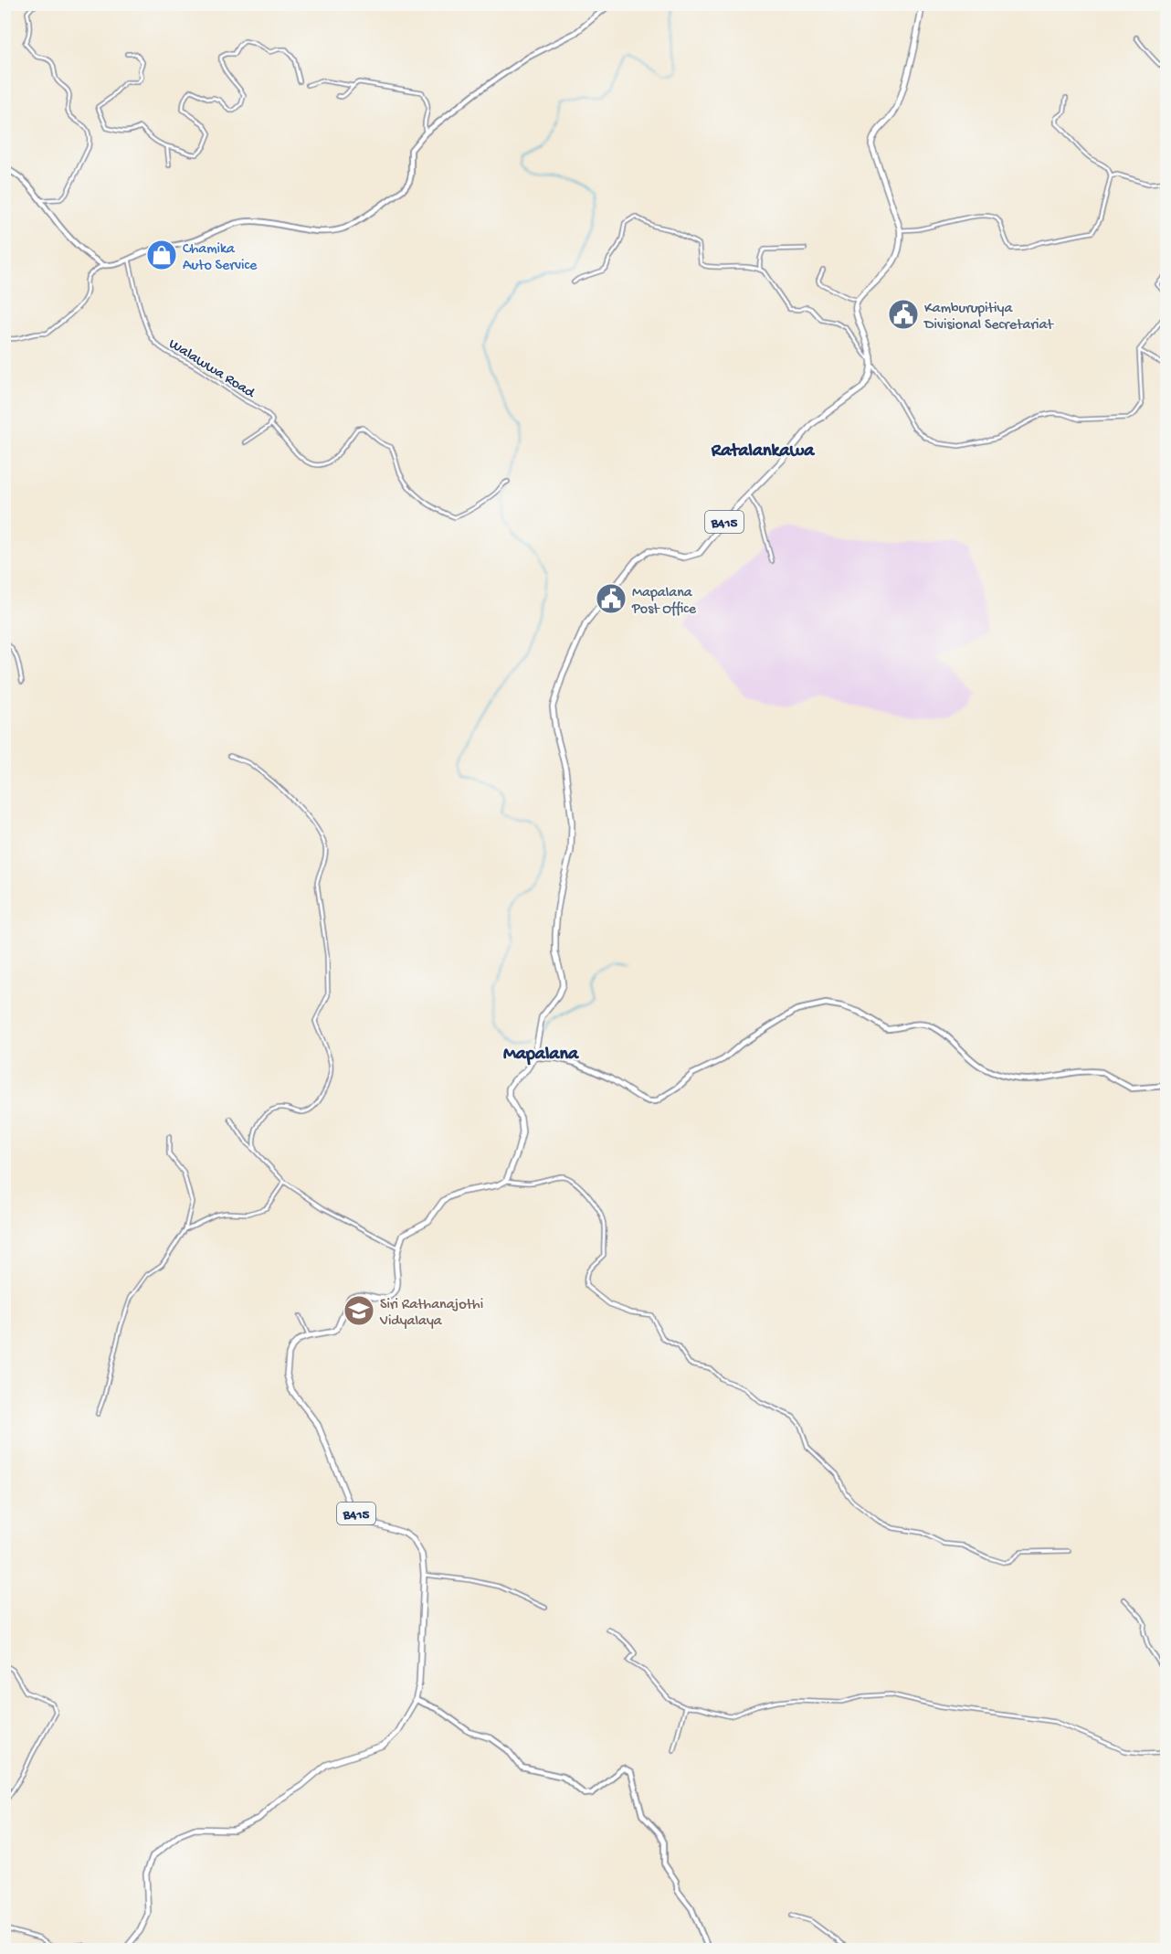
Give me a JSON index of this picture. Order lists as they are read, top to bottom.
{
  "streets": {
    "main road": ["B415"],
    "street": ["Walawwa Road"]
  },
  "districts": ["Ratalankawa", "Mapalana"],
  "places": {
    "shop": ["Chamika Auto Service"],
    "public building": ["Kamburupitiya Divisional Secretariat", "Mapalana Post Office"],
    "school or university": ["Siri Rathanajothi Vidyalaya"]
  }
}
